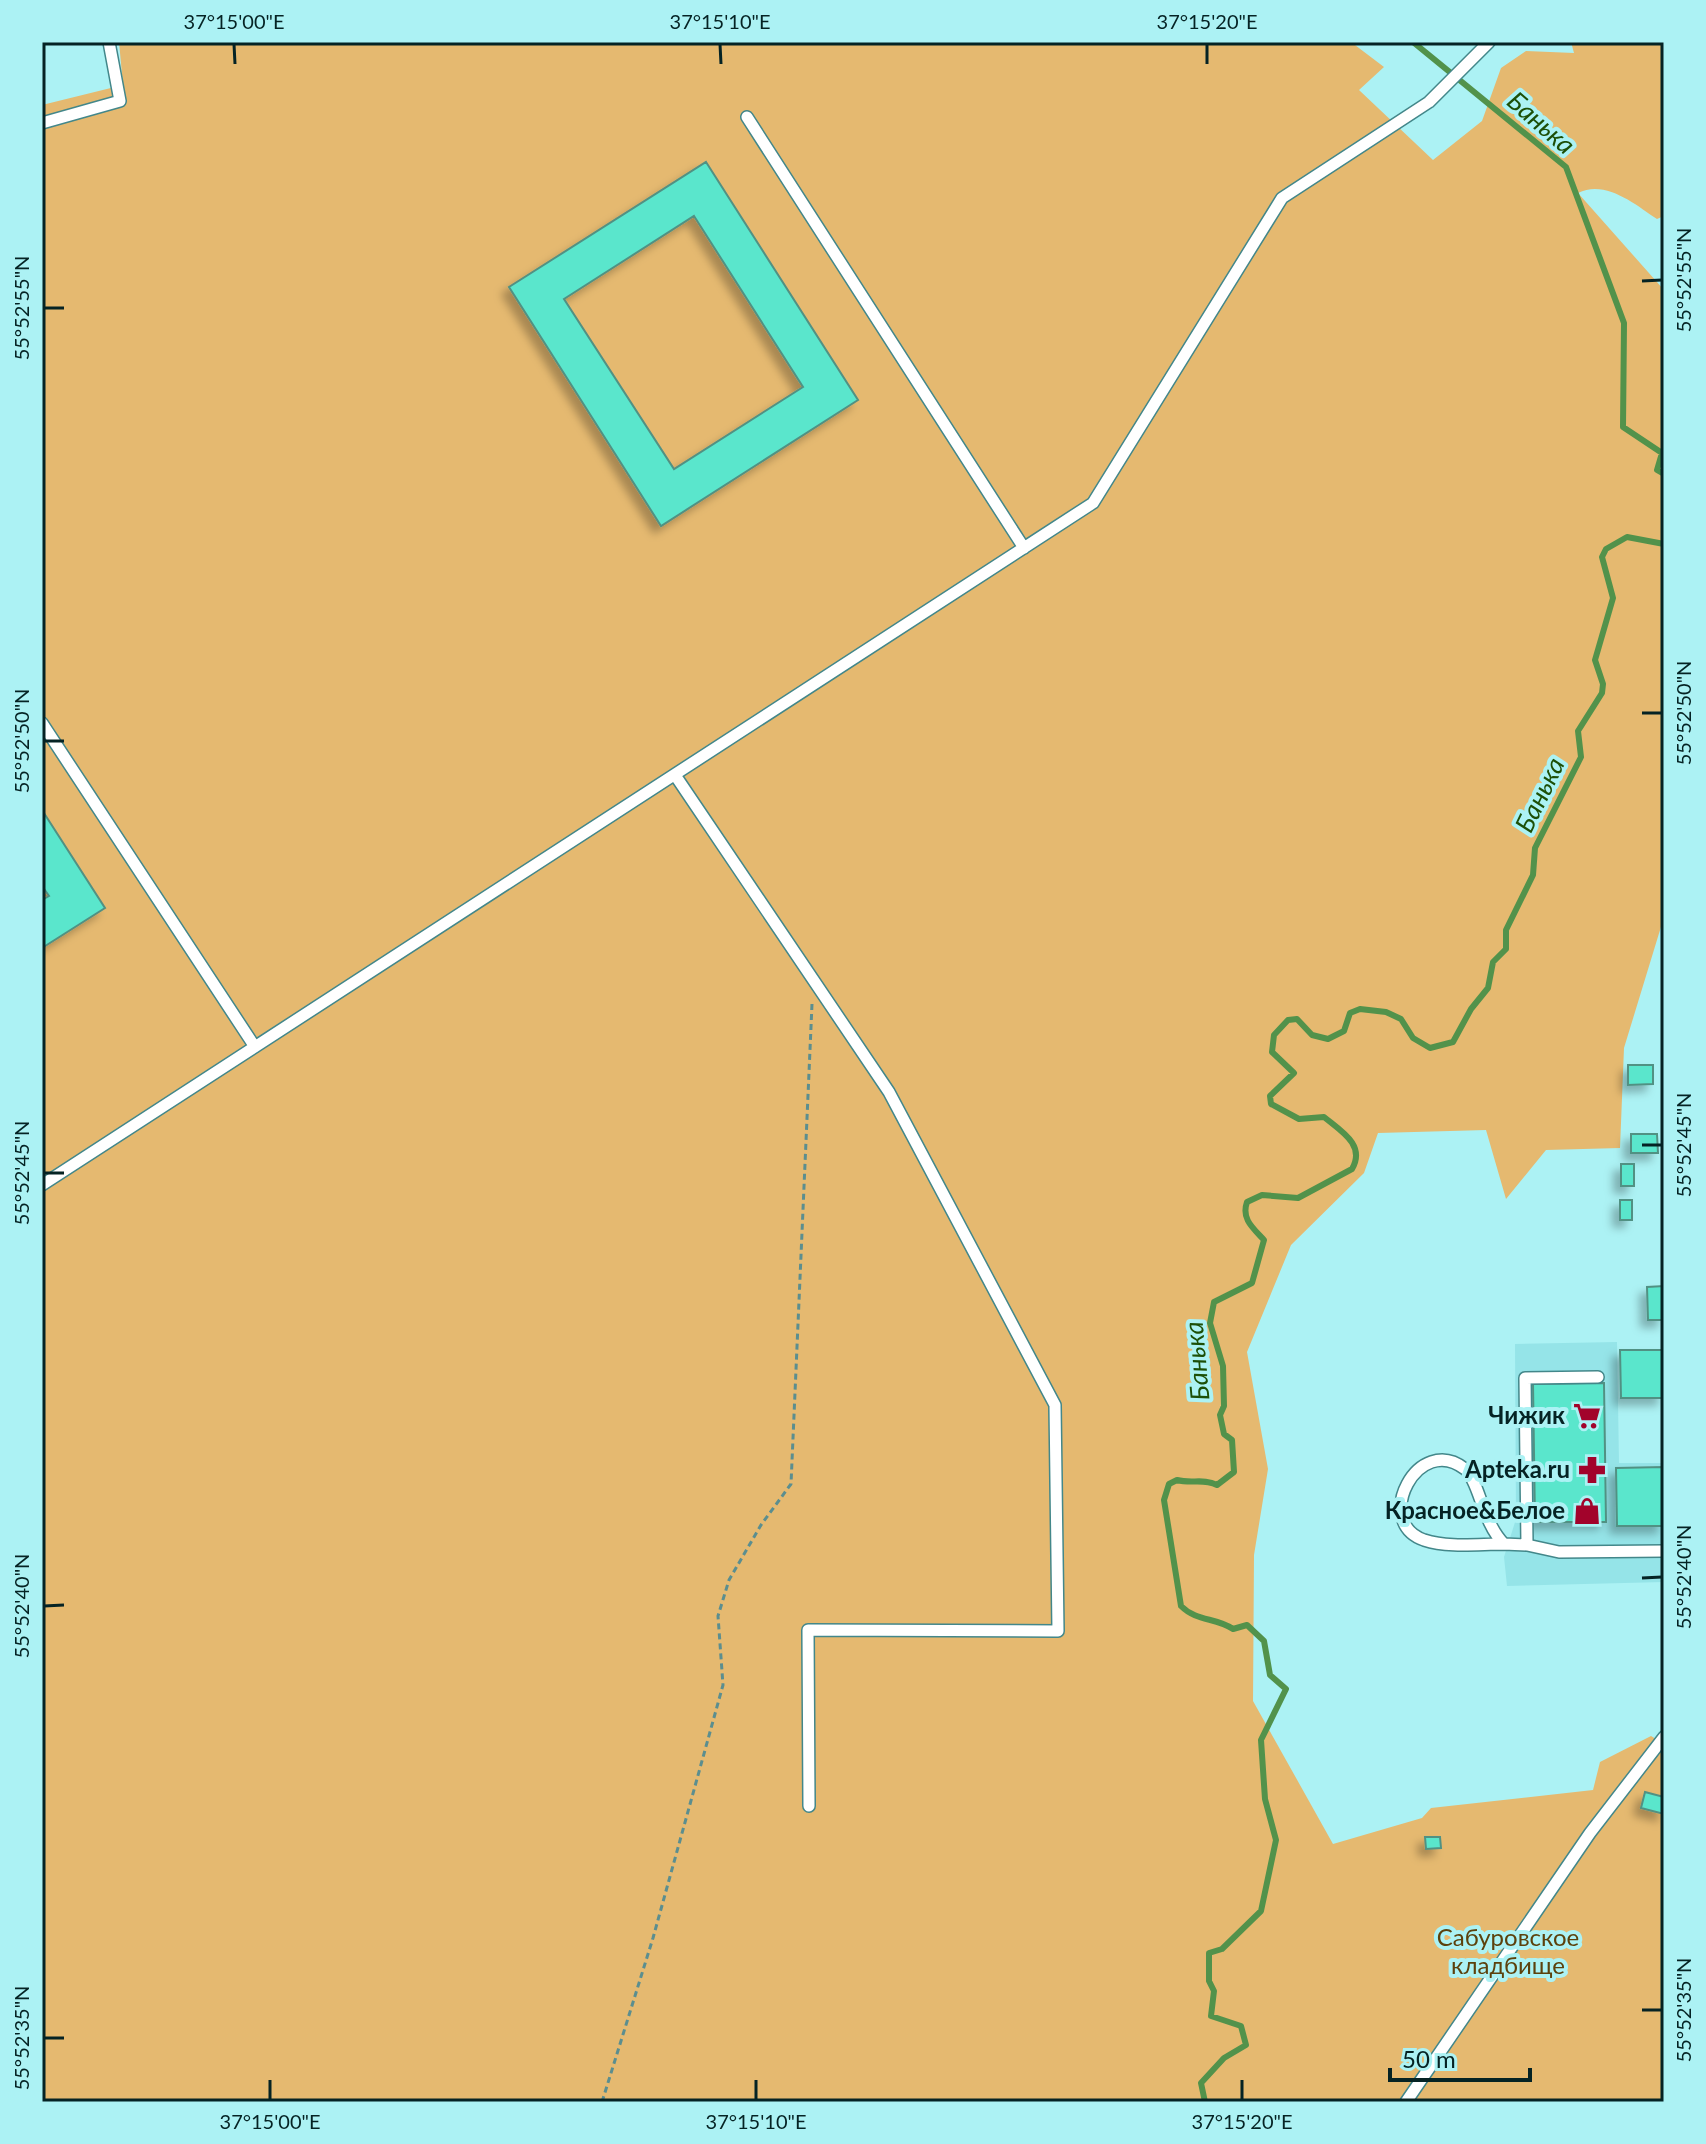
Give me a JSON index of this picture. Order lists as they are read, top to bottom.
{
  "water": ["Банька"],
  "parks": ["Сабуровское кладбище"],
  "places": {
    "supermarket": ["Чижик"],
    "pharmacy": ["Apteka.ru"],
    "shop": ["Красное&Белое"]
  },
  "scale_bar": "50 m",
  "coordinates": [
    "37°15'00\"E",
    "37°15'10\"E",
    "37°15'20\"E",
    "55°52'55\"N",
    "55°52'50\"N",
    "55°52'45\"N",
    "55°52'40\"N",
    "55°52'35\"N"
  ]
}
